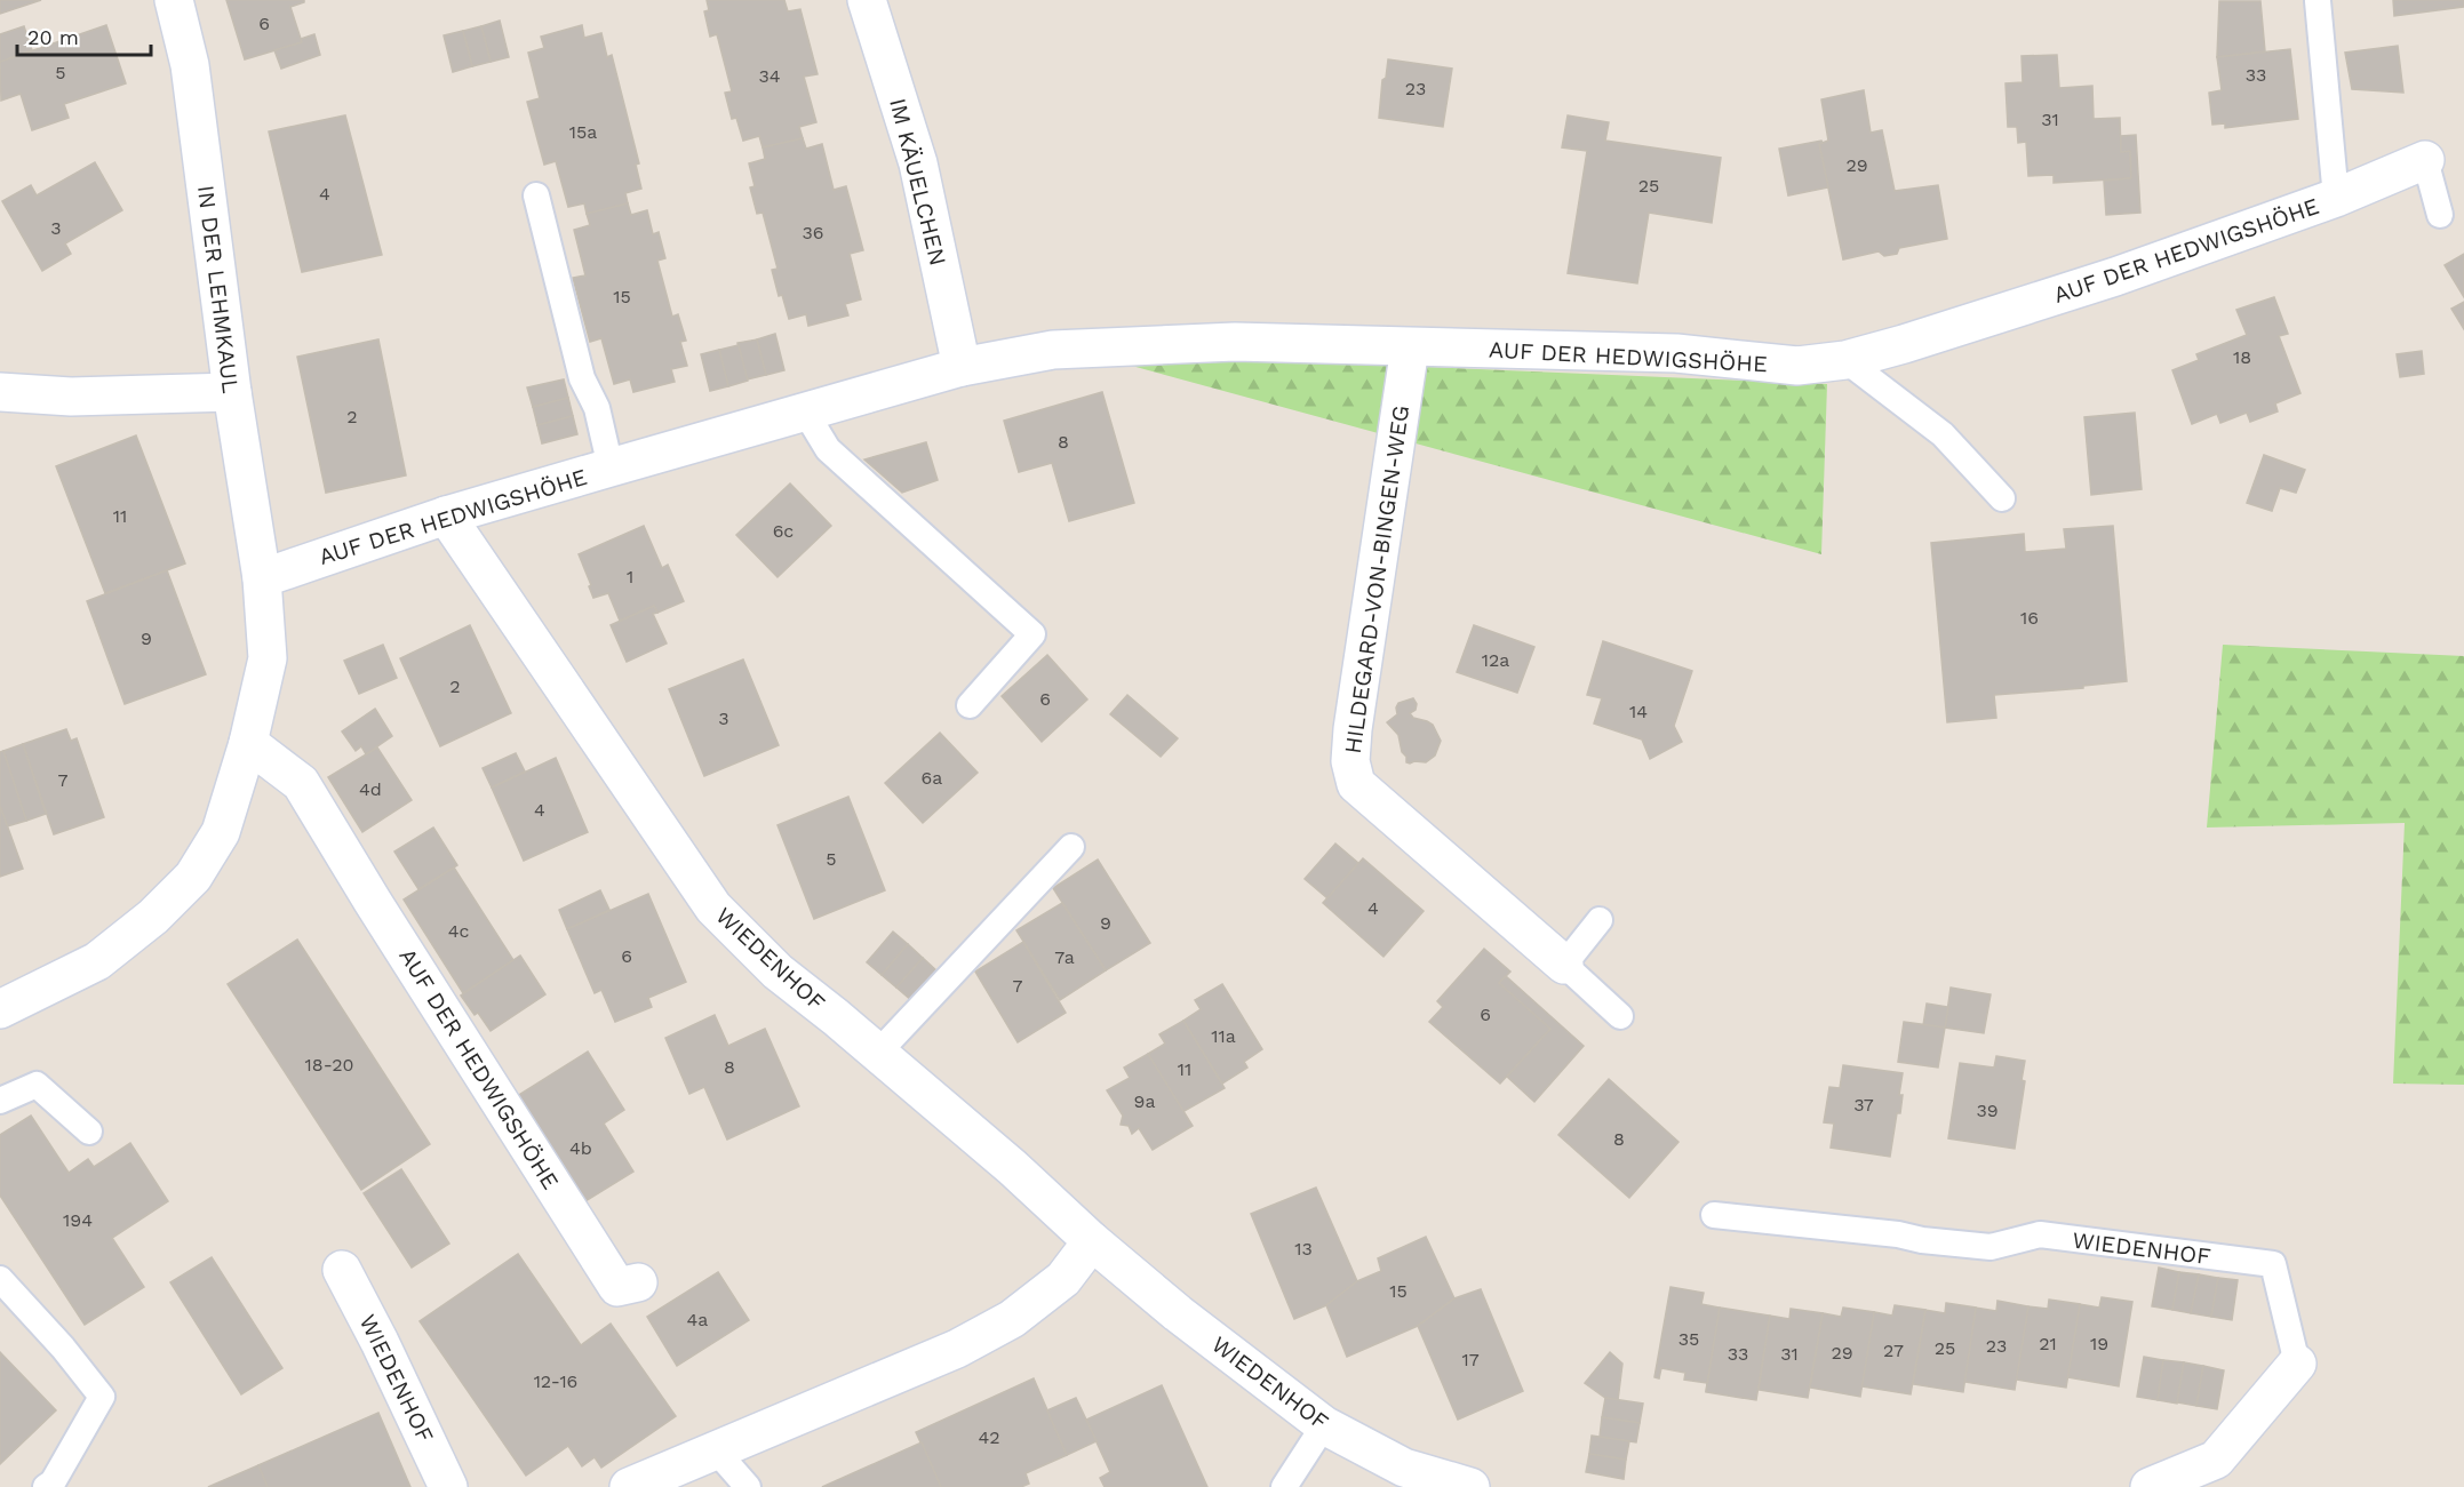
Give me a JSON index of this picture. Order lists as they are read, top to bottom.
{
  "streets": {
    "street": [
      "IM KÄUELCHEN",
      "AUF DER HEDWIGSHÖHE",
      "IN DER LEHMKAUL",
      "HILDEGARD-VON-BINGEN-WEG",
      "WIEDENHOF"
    ]
  },
  "crossings": [
    ["IM KÄUELCHEN", "AUF DER HEDWIGSHÖHE"],
    ["AUF DER HEDWIGSHÖHE", "IN DER LEHMKAUL"],
    ["AUF DER HEDWIGSHÖHE", "HILDEGARD-VON-BINGEN-WEG"],
    ["AUF DER HEDWIGSHÖHE", "WIEDENHOF"]
  ],
  "house_numbers": [
    "6",
    "5",
    "33",
    "34",
    "23",
    "31",
    "15a",
    "29",
    "25",
    "4",
    "3",
    "36",
    "15",
    "18",
    "2",
    "8",
    "11",
    "6c",
    "1",
    "16",
    "9",
    "12a",
    "2",
    "6",
    "14",
    "3",
    "6a",
    "7",
    "4d",
    "4",
    "5",
    "4",
    "9",
    "4c",
    "6",
    "7a",
    "7",
    "6",
    "11a",
    "18-20",
    "8",
    "11",
    "9a",
    "37",
    "39",
    "8",
    "4b",
    "194",
    "13",
    "15",
    "4a",
    "35",
    "21",
    "19",
    "23",
    "25",
    "27",
    "29",
    "33",
    "31",
    "17",
    "12-16",
    "42"
  ],
  "scale_bar": "20 m"
}
